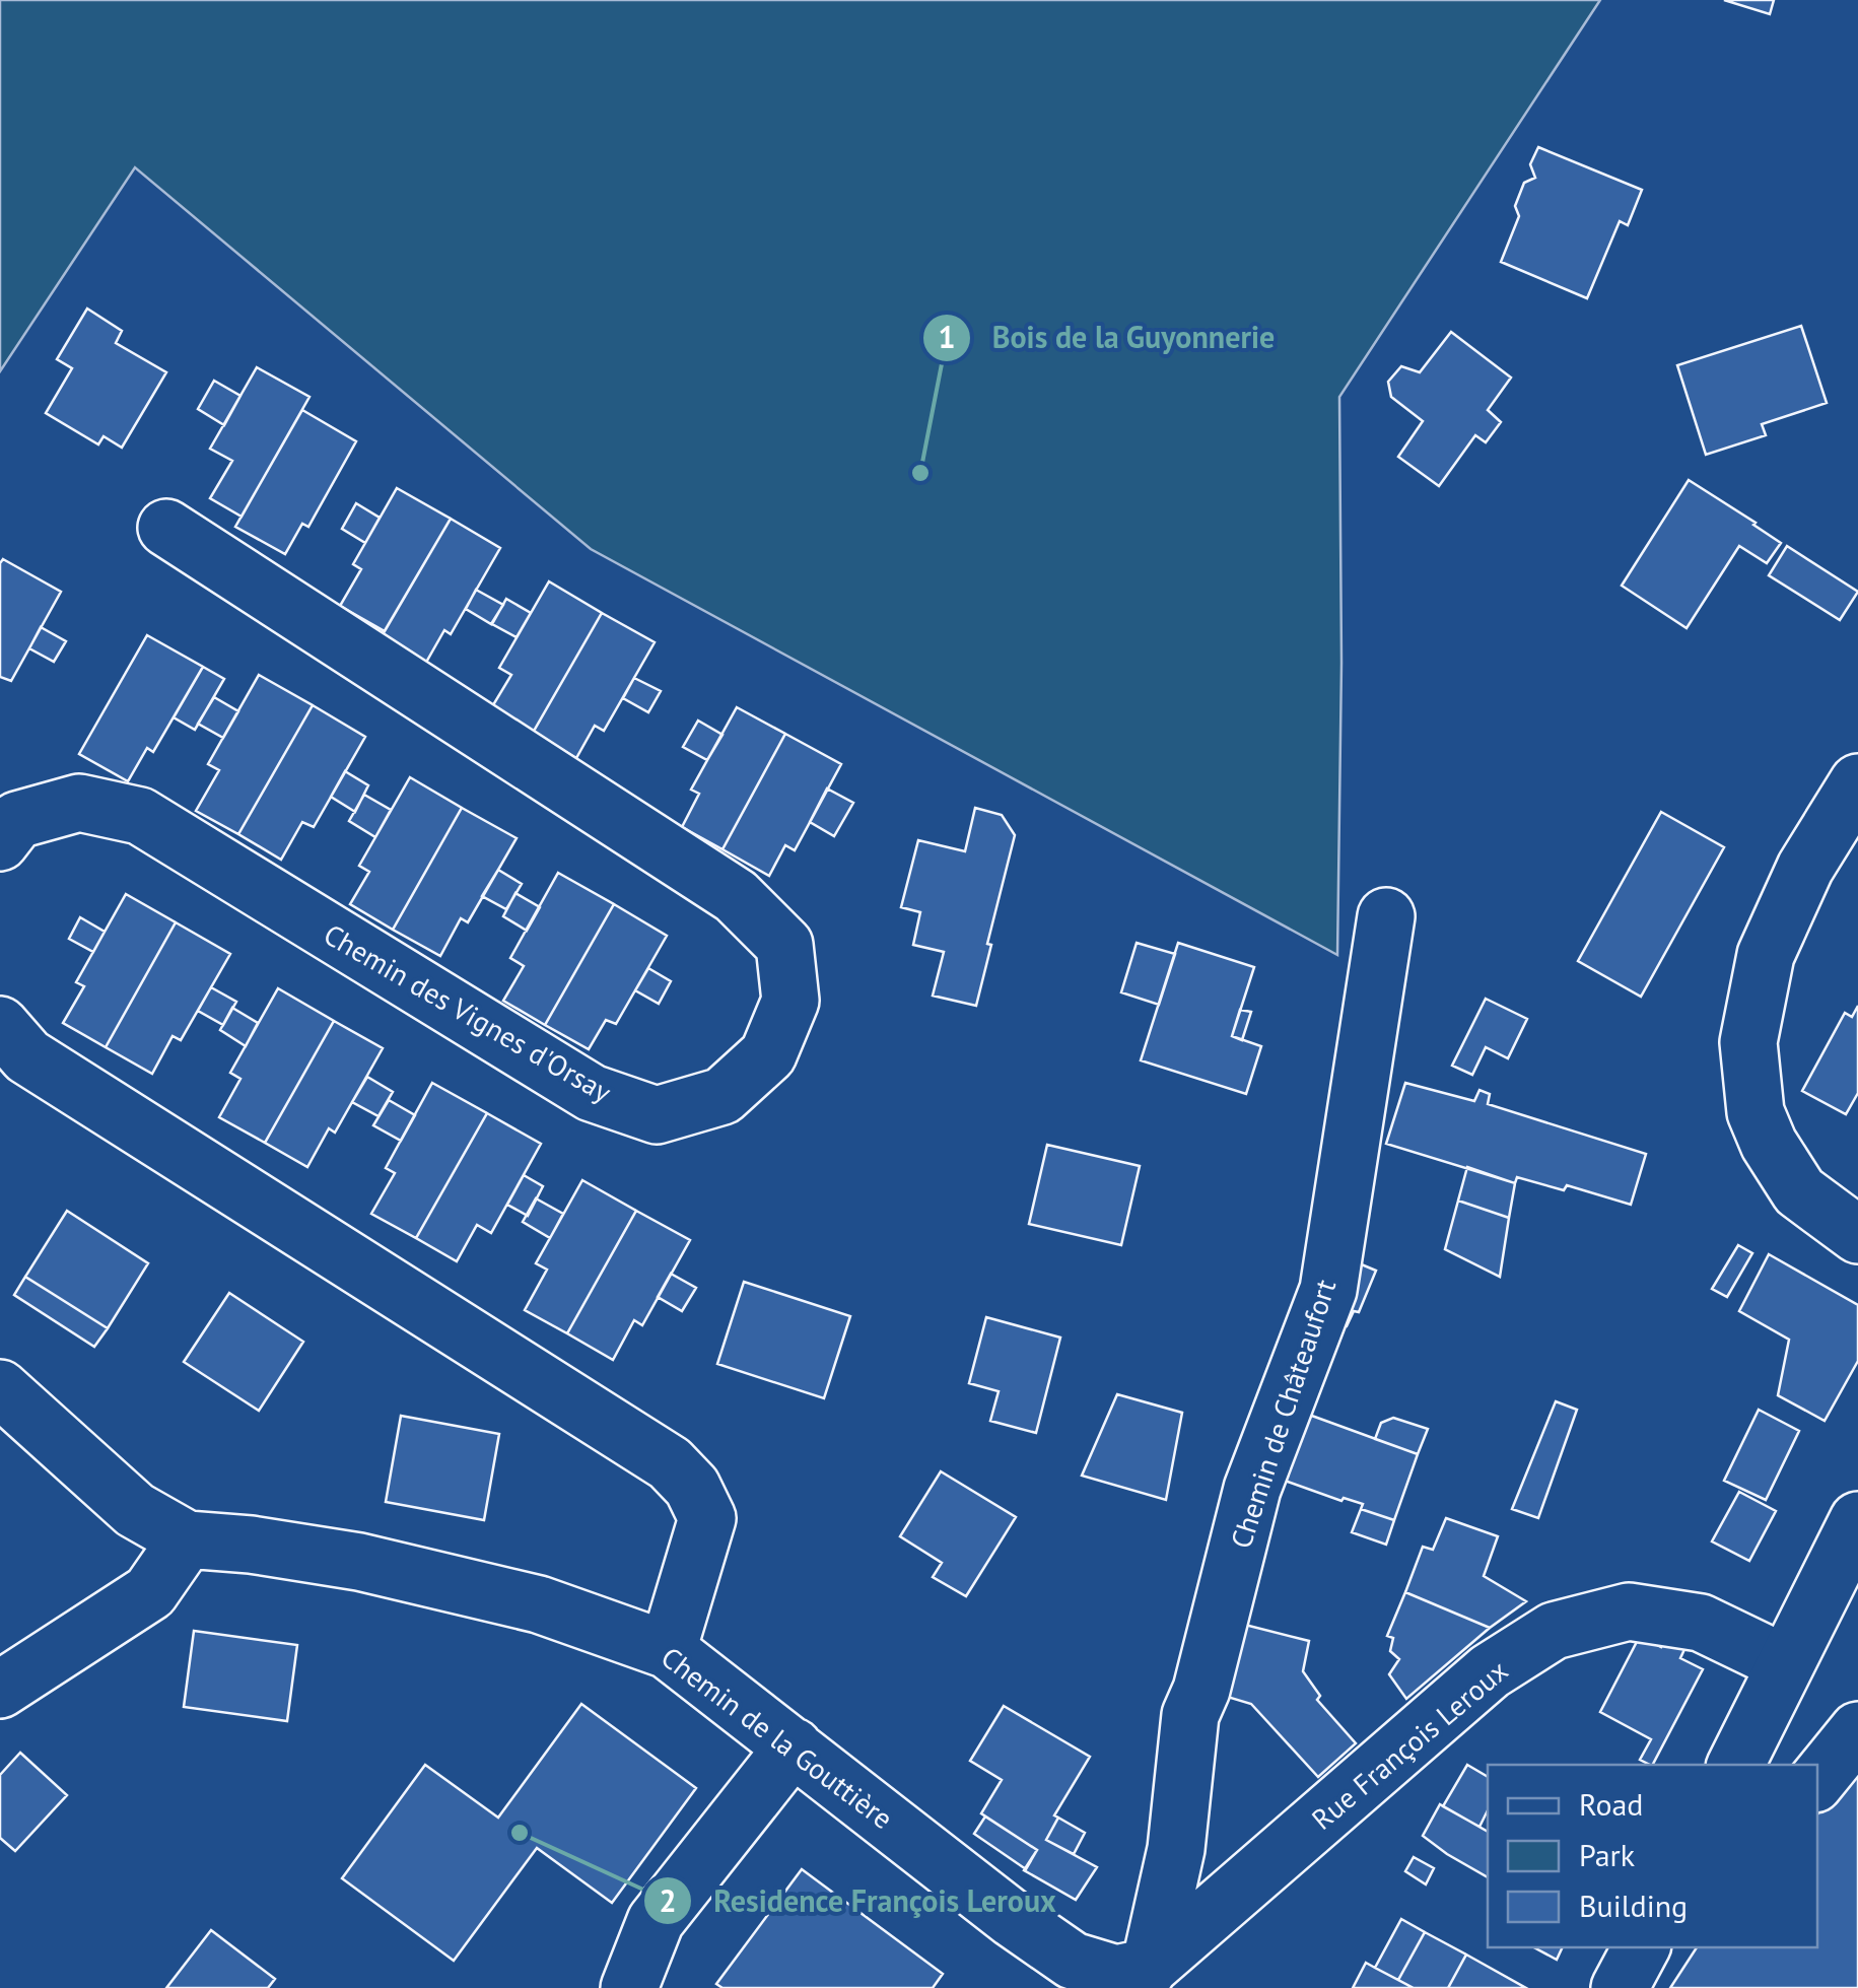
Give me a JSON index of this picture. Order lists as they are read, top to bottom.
{
  "streets": {
    "street": [
      "Chemin des Vignes d'Orsay",
      "Chemin de Châteaufort",
      "Chemin de la Gouttière",
      "Rue François Leroux"
    ]
  },
  "crossings": [
    ["Chemin de Châteaufort", "Chemin de la Gouttière"],
    ["Chemin de Châteaufort", "Rue François Leroux"],
    ["Chemin de la Gouttière", "Rue François Leroux"]
  ],
  "places": ["Bois de la Guyonnerie", "Residence François Leroux"],
  "legend": ["Road", "Park", "Building"]
}
